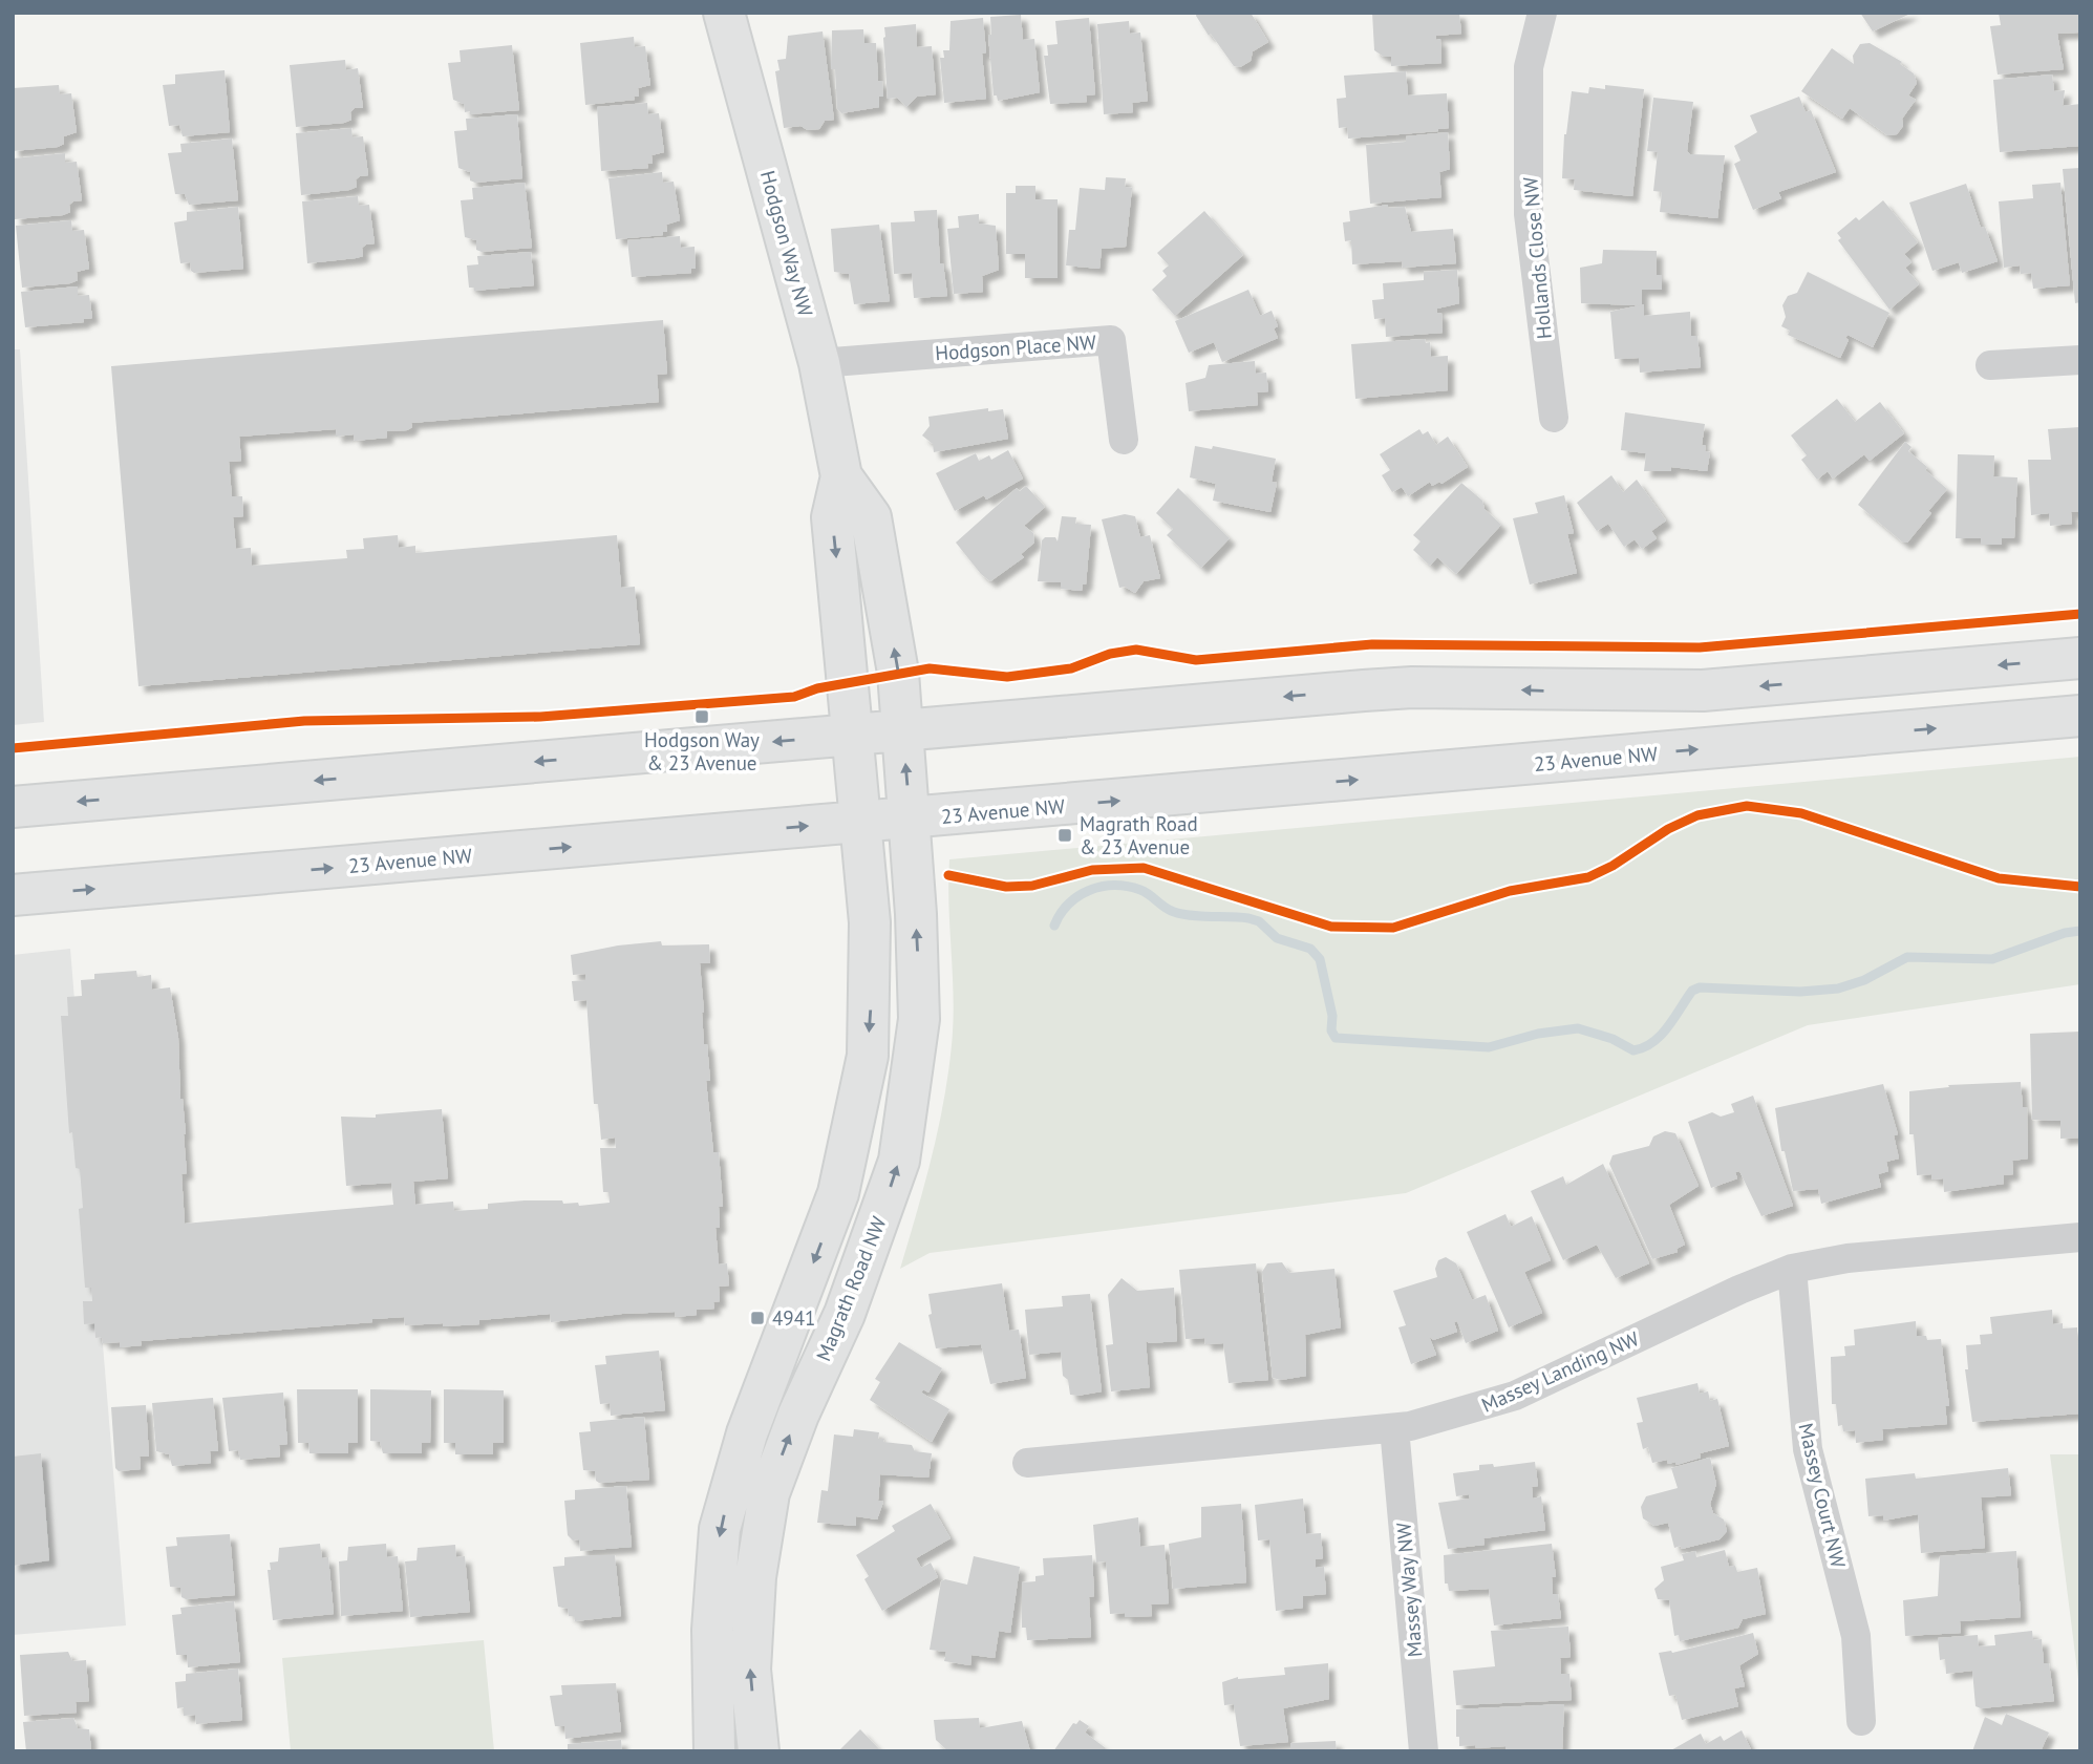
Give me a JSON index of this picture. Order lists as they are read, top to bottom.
{
  "streets": {
    "main road": ["Hodgson Way NW", "23 Avenue NW", "Magrath Road NW"],
    "street": [
      "Hollands Close NW",
      "Hodgson Place NW",
      "Massey Landing NW",
      "Massey Court NW",
      "Massey Way NW"
    ]
  },
  "crossings": [
    ["Hodgson Way NW", "Hodgson Place NW"],
    ["Hodgson Way NW", "23 Avenue NW"],
    ["Hodgson Way NW", "Magrath Road NW"],
    ["23 Avenue NW", "Magrath Road NW"],
    ["Massey Landing NW", "Massey Court NW"],
    ["Massey Landing NW", "Massey Way NW"]
  ],
  "places": {
    "transit": ["Hodgson Way & 23 Avenue", "Magrath Road & 23 Avenue", "4941"]
  }
}
